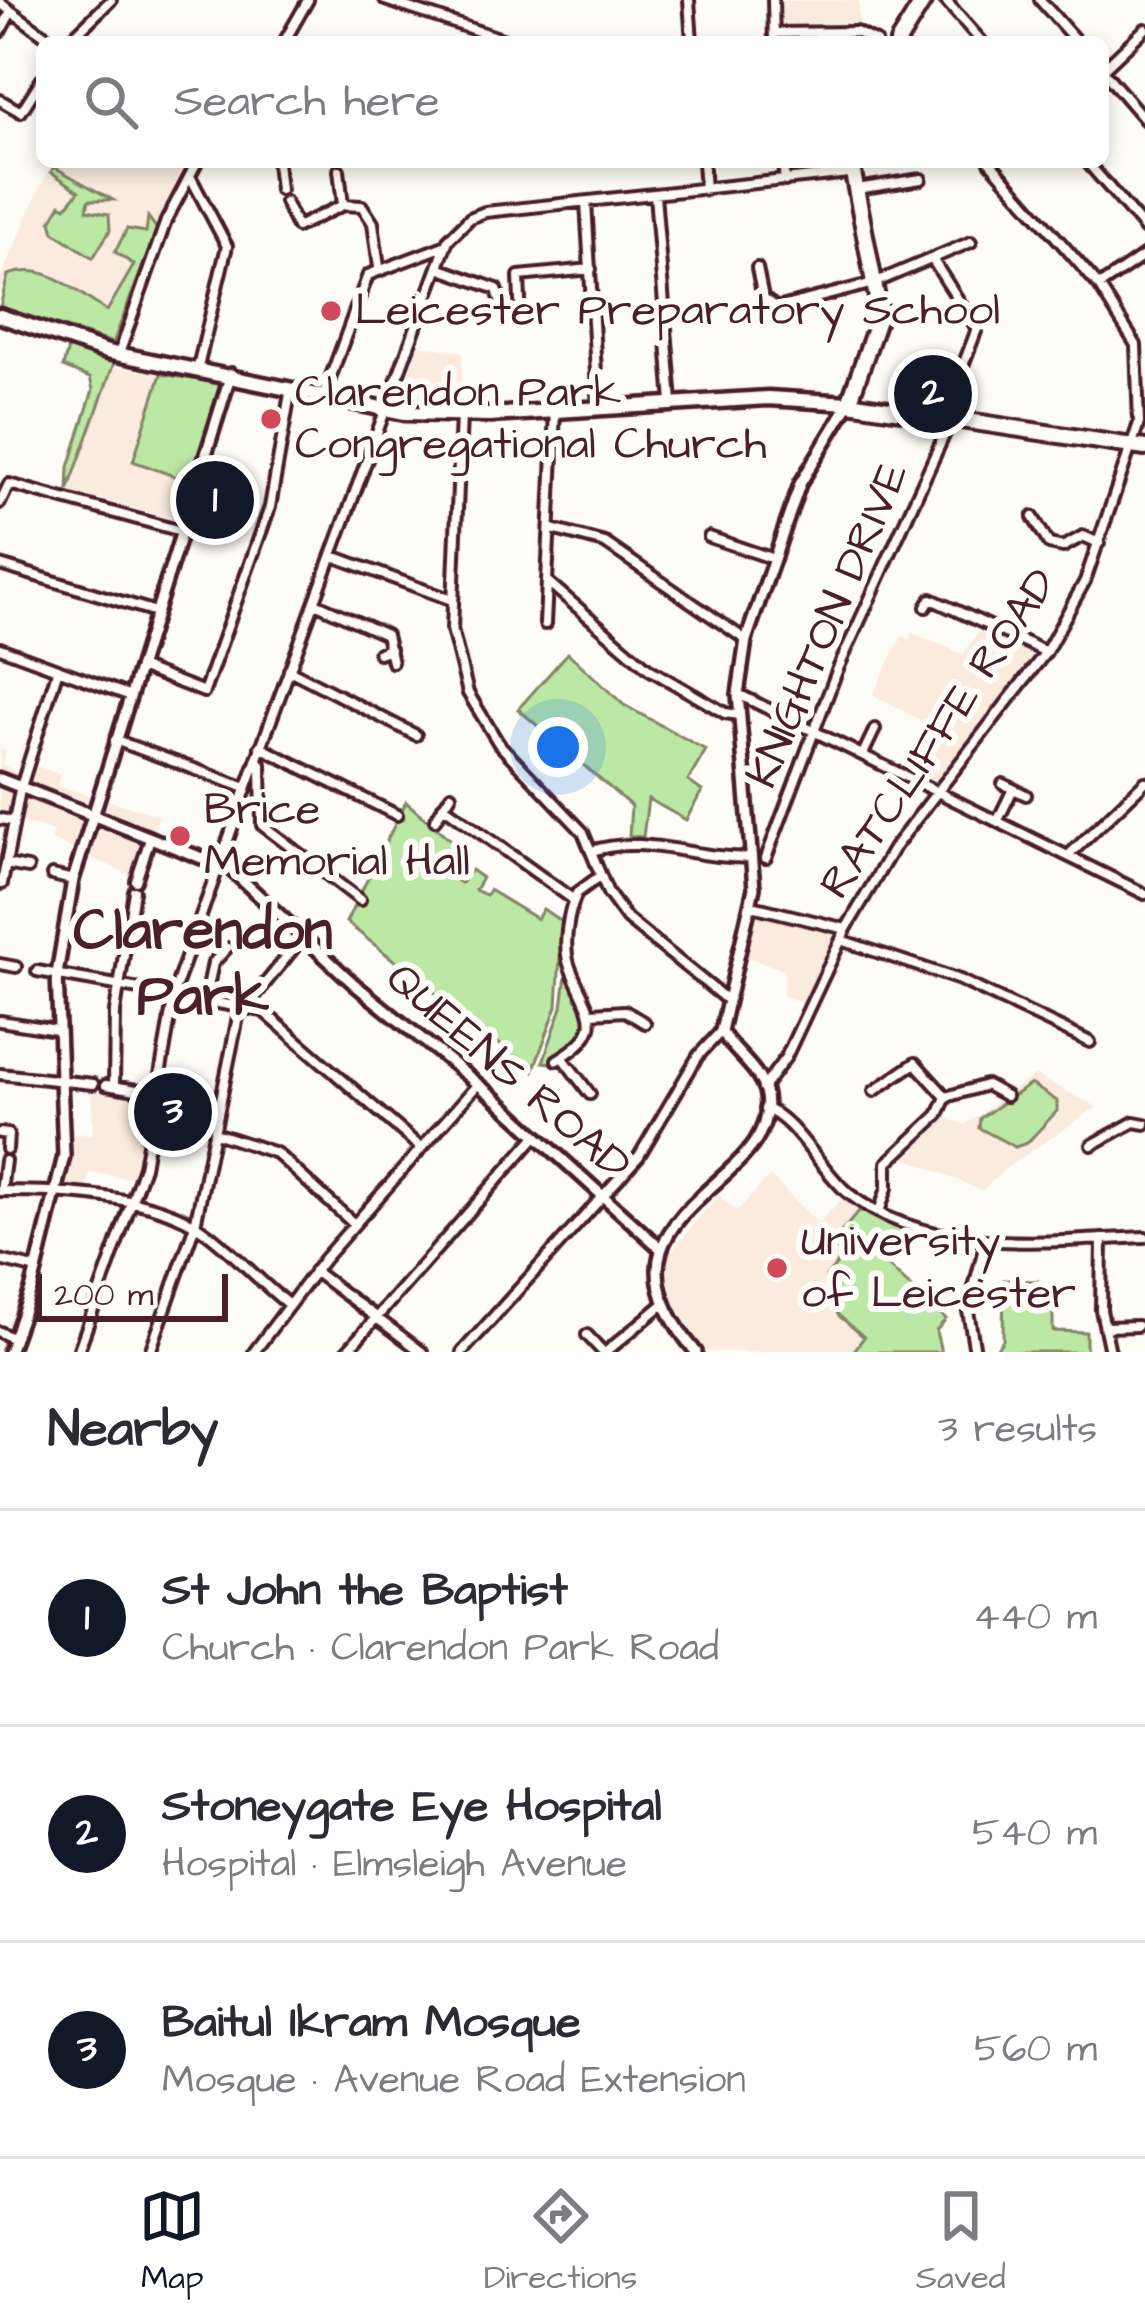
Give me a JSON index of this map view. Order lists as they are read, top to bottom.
{
  "streets": {
    "street": ["KNIGHTON DRIVE", "RATCLIFFE ROAD", "QUEENS ROAD"]
  },
  "districts": ["Clarendon Park"],
  "places": [
    "Leicester Preparatory School",
    "Clarendon Park Congregational Church",
    "Brice Memorial Hall",
    "University of Leicester"
  ],
  "scale_bar": "200 m",
  "page": {
    "search": "Search here",
    "pins": ["2", "1", "3"],
    "scale": "200 m",
    "heading": ["Nearby", "3 results"],
    "list": [
      {
        "mark": "1",
        "name": "St John the Baptist",
        "note": "Church · Clarendon Park Road",
        "value": "440 m"
      },
      {
        "mark": "2",
        "name": "Stoneygate Eye Hospital",
        "note": "Hospital · Elmsleigh Avenue",
        "value": "540 m"
      },
      {
        "mark": "3",
        "name": "Baitul Ikram Mosque",
        "note": "Mosque · Avenue Road Extension",
        "value": "560 m"
      }
    ],
    "nav": ["Map", "Directions", "Saved"]
  }
}
